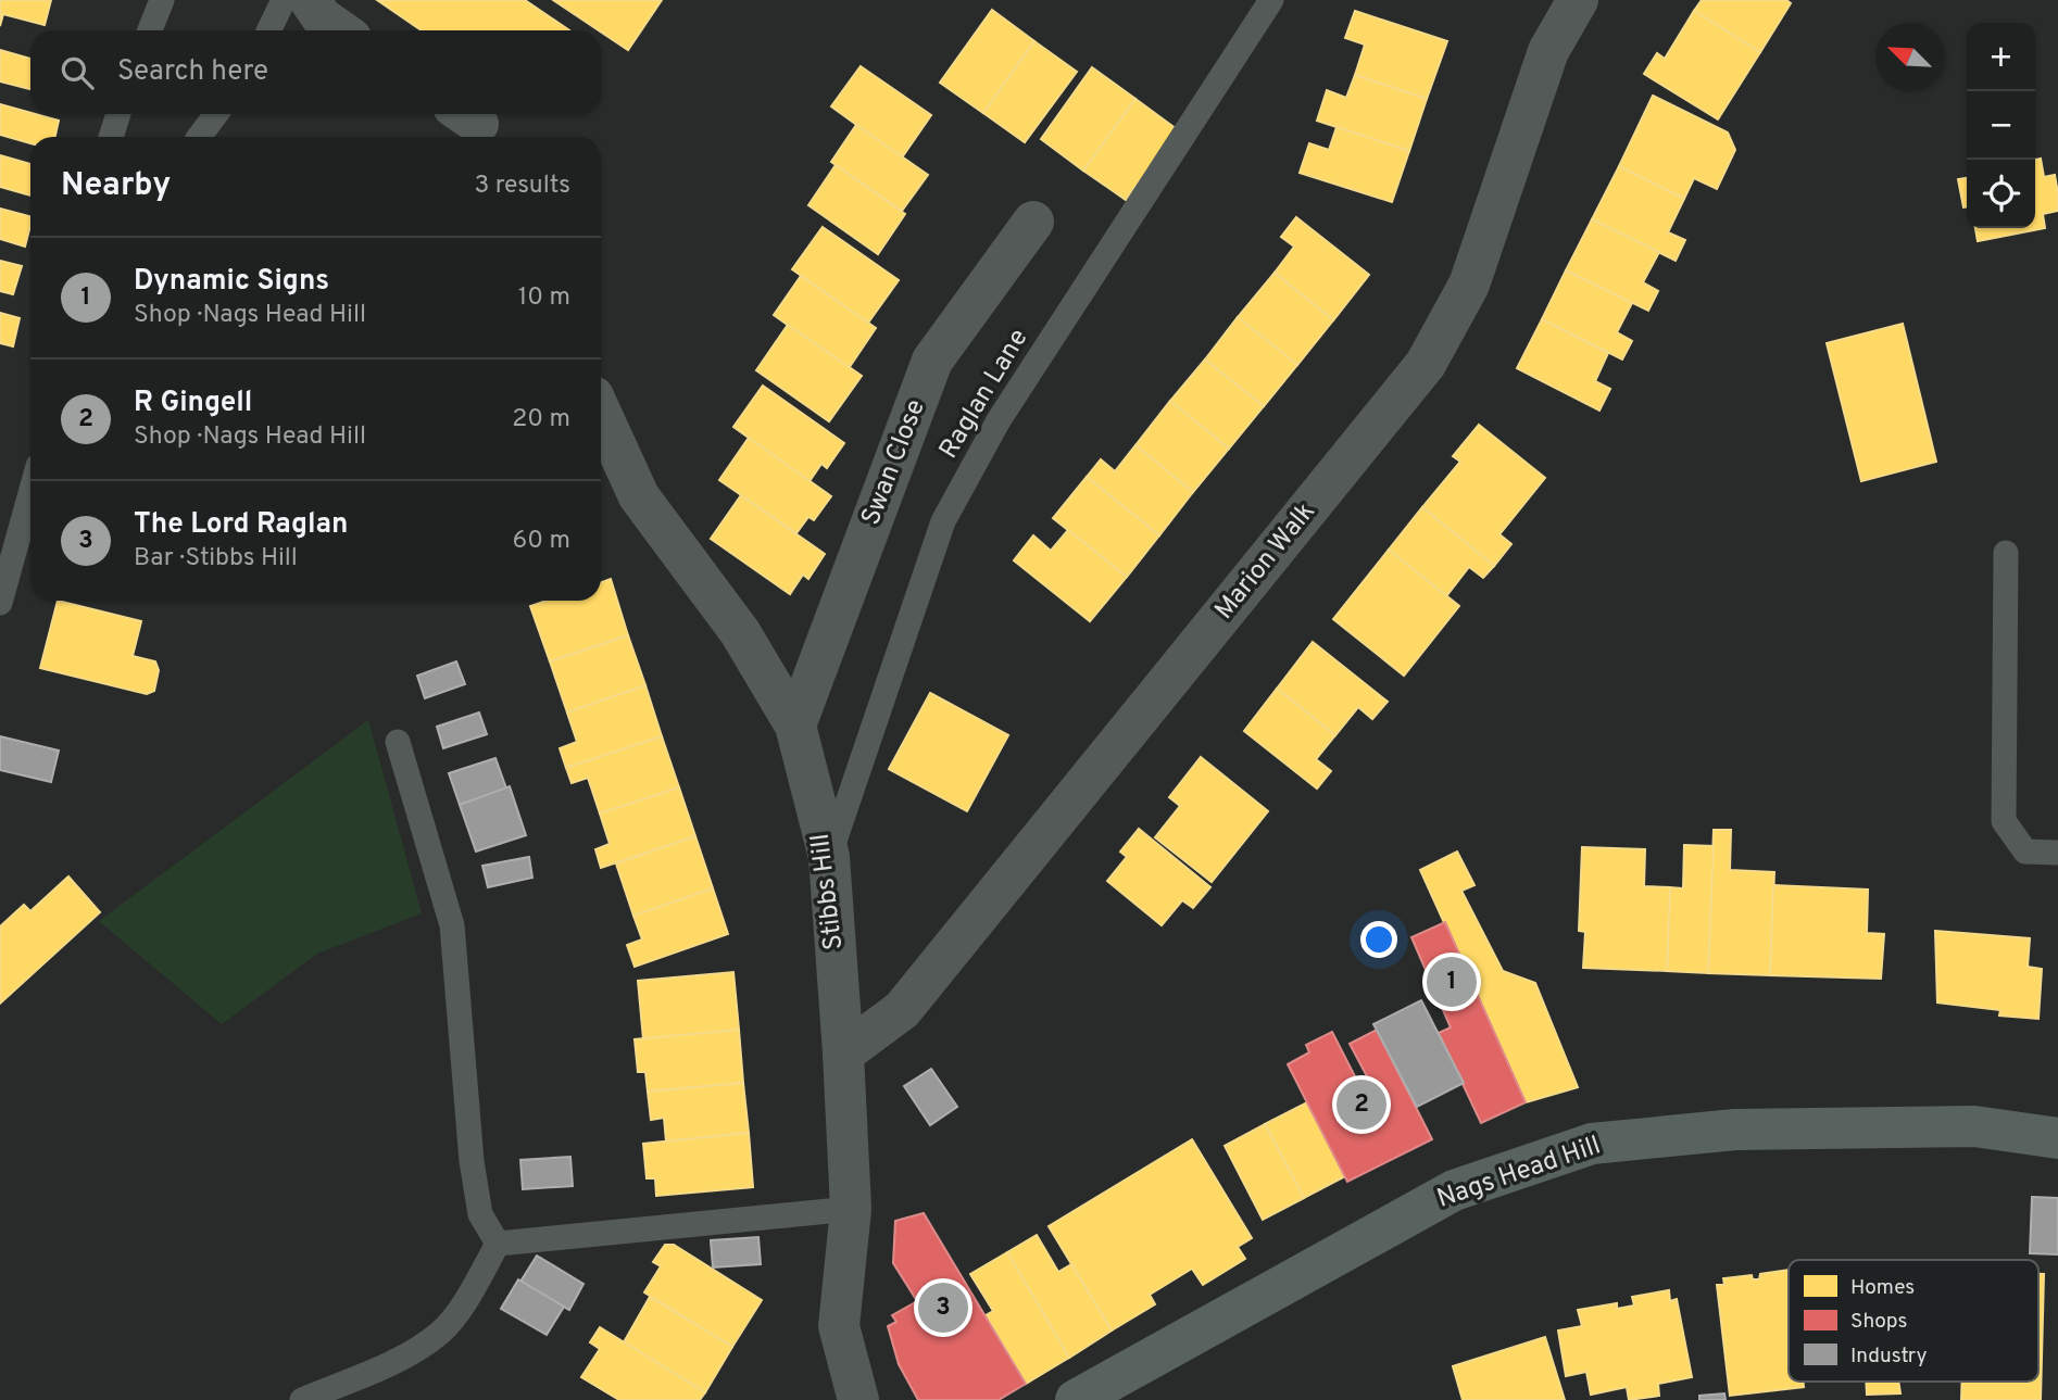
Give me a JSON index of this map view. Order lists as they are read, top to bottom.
{
  "streets": {
    "main road": ["Nags Head Hill"],
    "street": ["Swan Close", "Marion Walk", "Stibbs Hill"],
    "lane": ["Raglan Lane"]
  },
  "crossings": [
    ["Raglan Lane", "Stibbs Hill"],
    ["Swan Close", "Stibbs Hill"],
    ["Marion Walk", "Stibbs Hill"]
  ],
  "legend": ["Homes", "Shops", "Industry"],
  "north": "top left",
  "page": {
    "map_buttons": ["+", "−"],
    "search": "Search here",
    "heading": ["Nearby", "3 results"],
    "list": [
      {
        "mark": "1",
        "name": "Dynamic Signs",
        "note": "Shop · Nags Head Hill",
        "value": "10 m"
      },
      {
        "mark": "2",
        "name": "R Gingell",
        "note": "Shop · Nags Head Hill",
        "value": "20 m"
      },
      {
        "mark": "3",
        "name": "The Lord Raglan",
        "note": "Bar · Stibbs Hill",
        "value": "60 m"
      }
    ],
    "pins": ["1", "2", "3"]
  }
}
